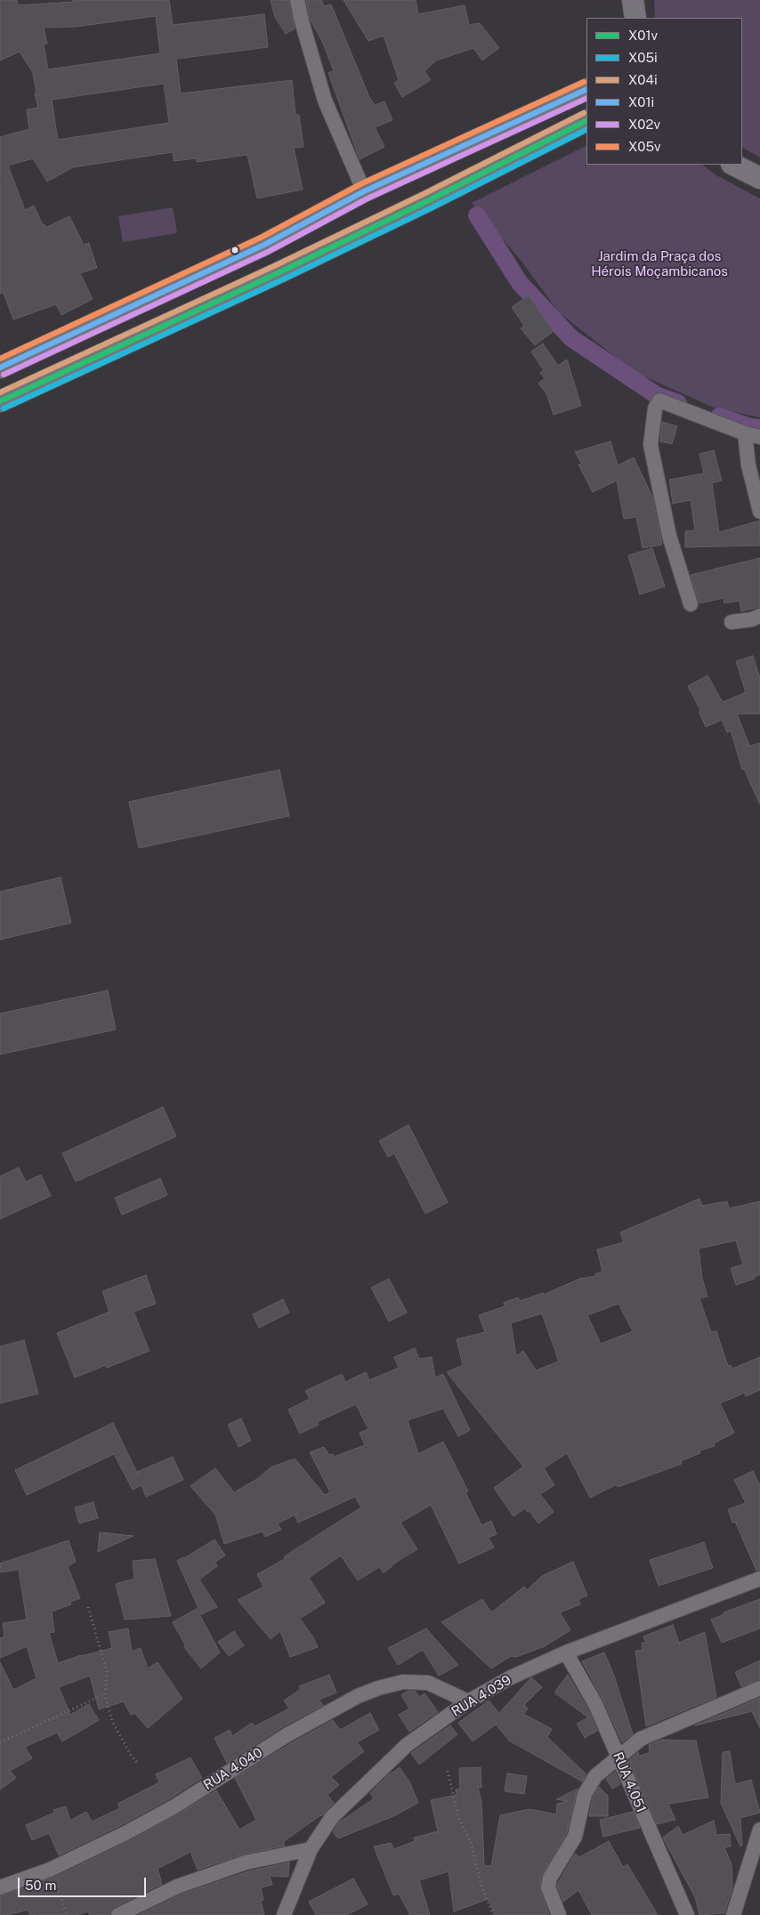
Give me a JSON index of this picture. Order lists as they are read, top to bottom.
{
  "streets": {
    "street": ["RUA 4.039", "RUA 4.040", "RUA 4.051"]
  },
  "crossings": [
    ["RUA 4.039", "RUA 4.040"],
    ["RUA 4.039", "RUA 4.051"]
  ],
  "parks": ["Jardim da Praça dos Hérois Moçambicanos"],
  "lines": [
    "transit line X05v",
    "transit line X01i",
    "transit line X02v",
    "transit line X04i",
    "transit line X01v",
    "transit line X05i"
  ],
  "legend": [
    "X01v",
    "X05i",
    "X04i",
    "X01i",
    "X02v",
    "X05v"
  ],
  "scale_bar": "50 m"
}
